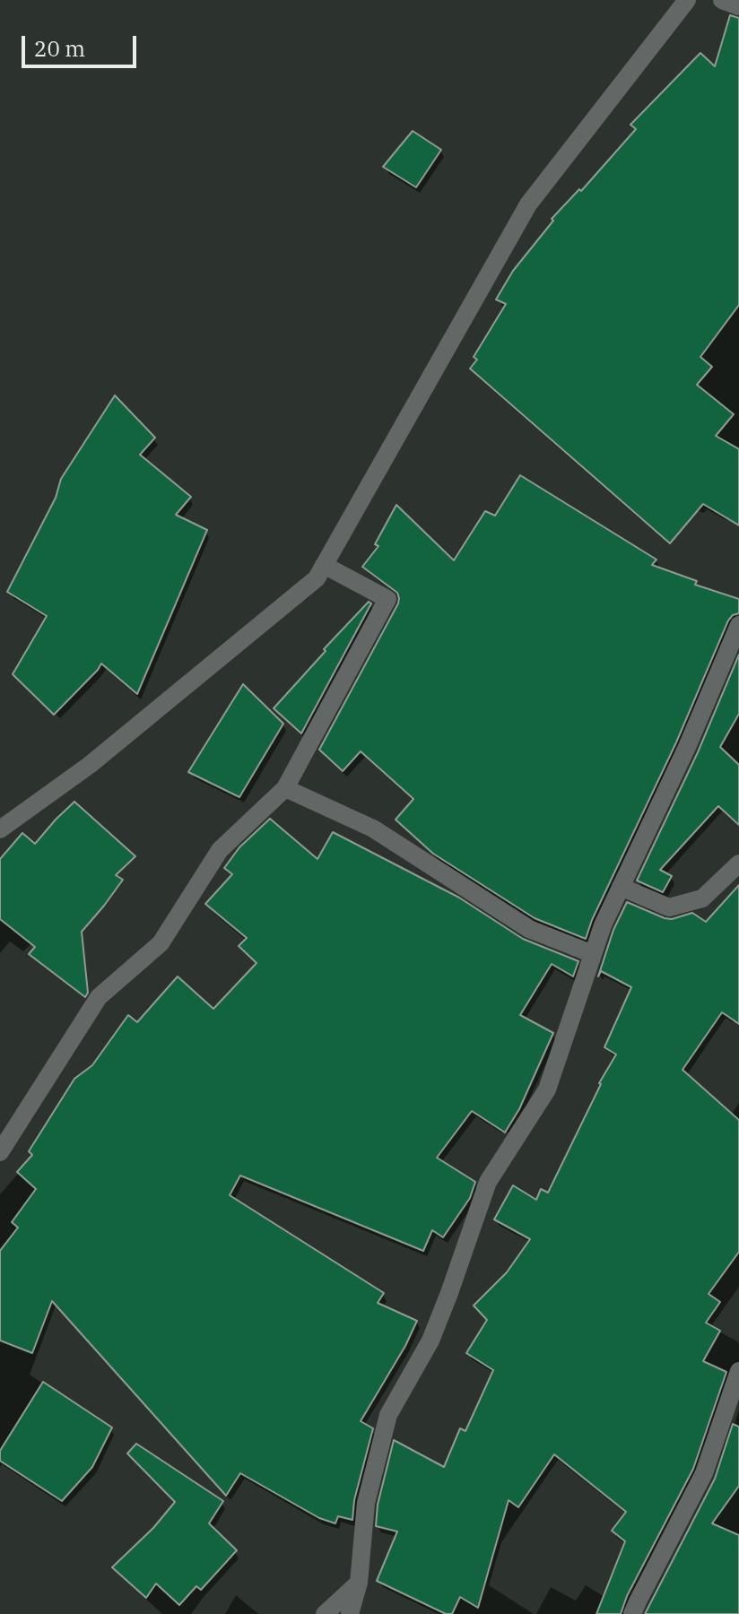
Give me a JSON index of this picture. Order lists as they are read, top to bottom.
{
  "scale_bar": "20 m"
}
